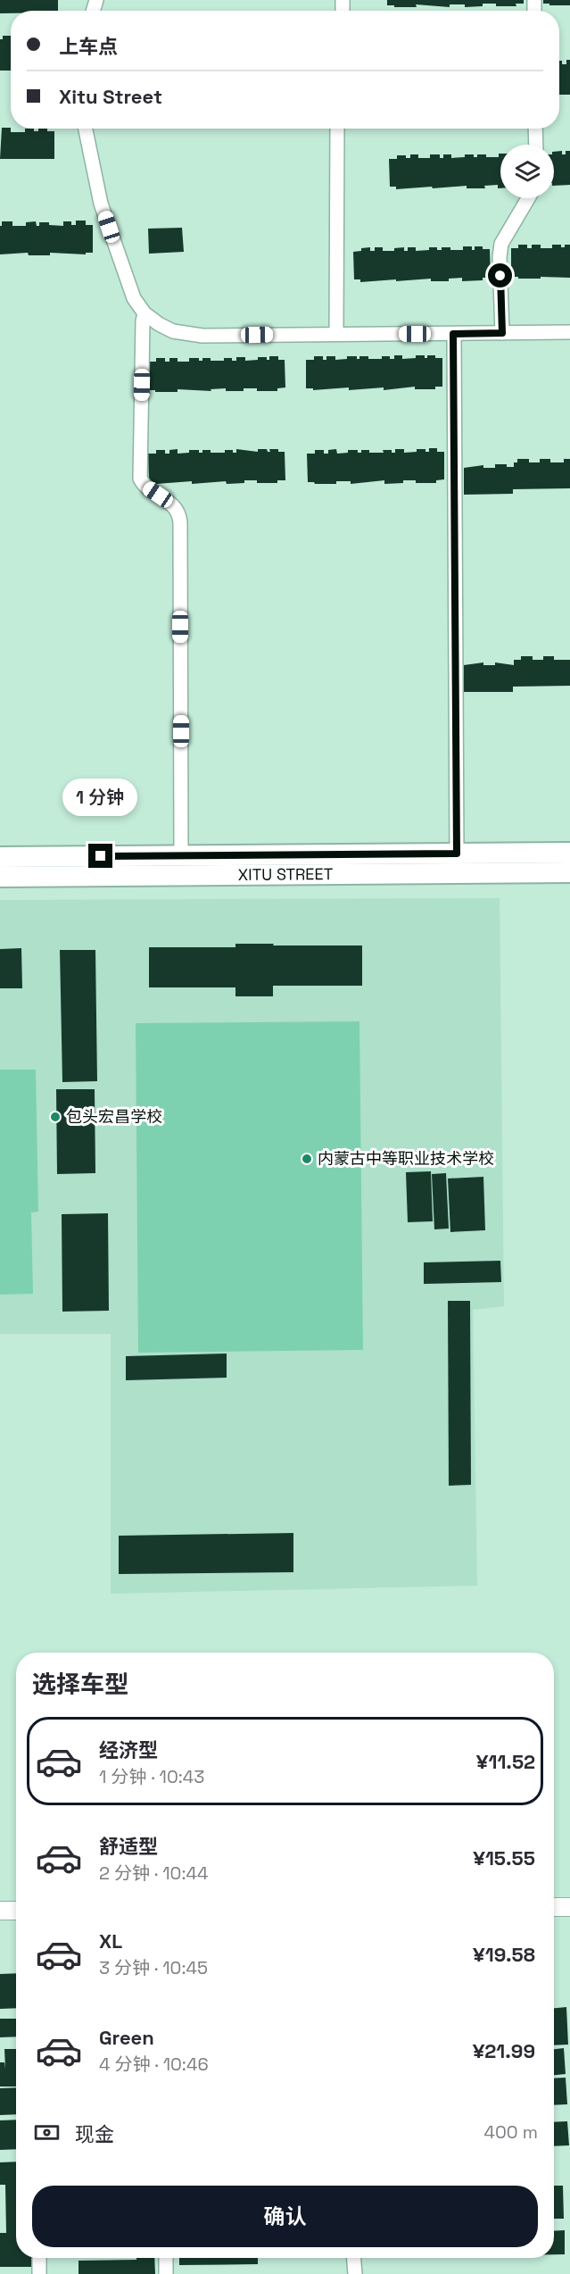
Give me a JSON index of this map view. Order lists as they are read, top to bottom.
{
  "streets": {
    "main road": ["XITU STREET"]
  },
  "places": ["包头宏昌学校", "内蒙古中等职业技术学校"],
  "page": {
    "banner": ["上车点", "Xitu Street"],
    "bubble": "1 分钟",
    "heading": "选择车型",
    "list": [
      {
        "name": "经济型",
        "note": "1 分钟 · 10:43",
        "value": "¥11.52"
      },
      {
        "name": "舒适型",
        "note": "2 分钟 · 10:44",
        "value": "¥15.55"
      },
      {
        "name": "XL",
        "note": "3 分钟 · 10:45",
        "value": "¥19.58"
      },
      {
        "name": "Green",
        "note": "4 分钟 · 10:46",
        "value": "¥21.99"
      }
    ],
    "pay": ["现金", "400 m"],
    "buttons": "确认"
  }
}
